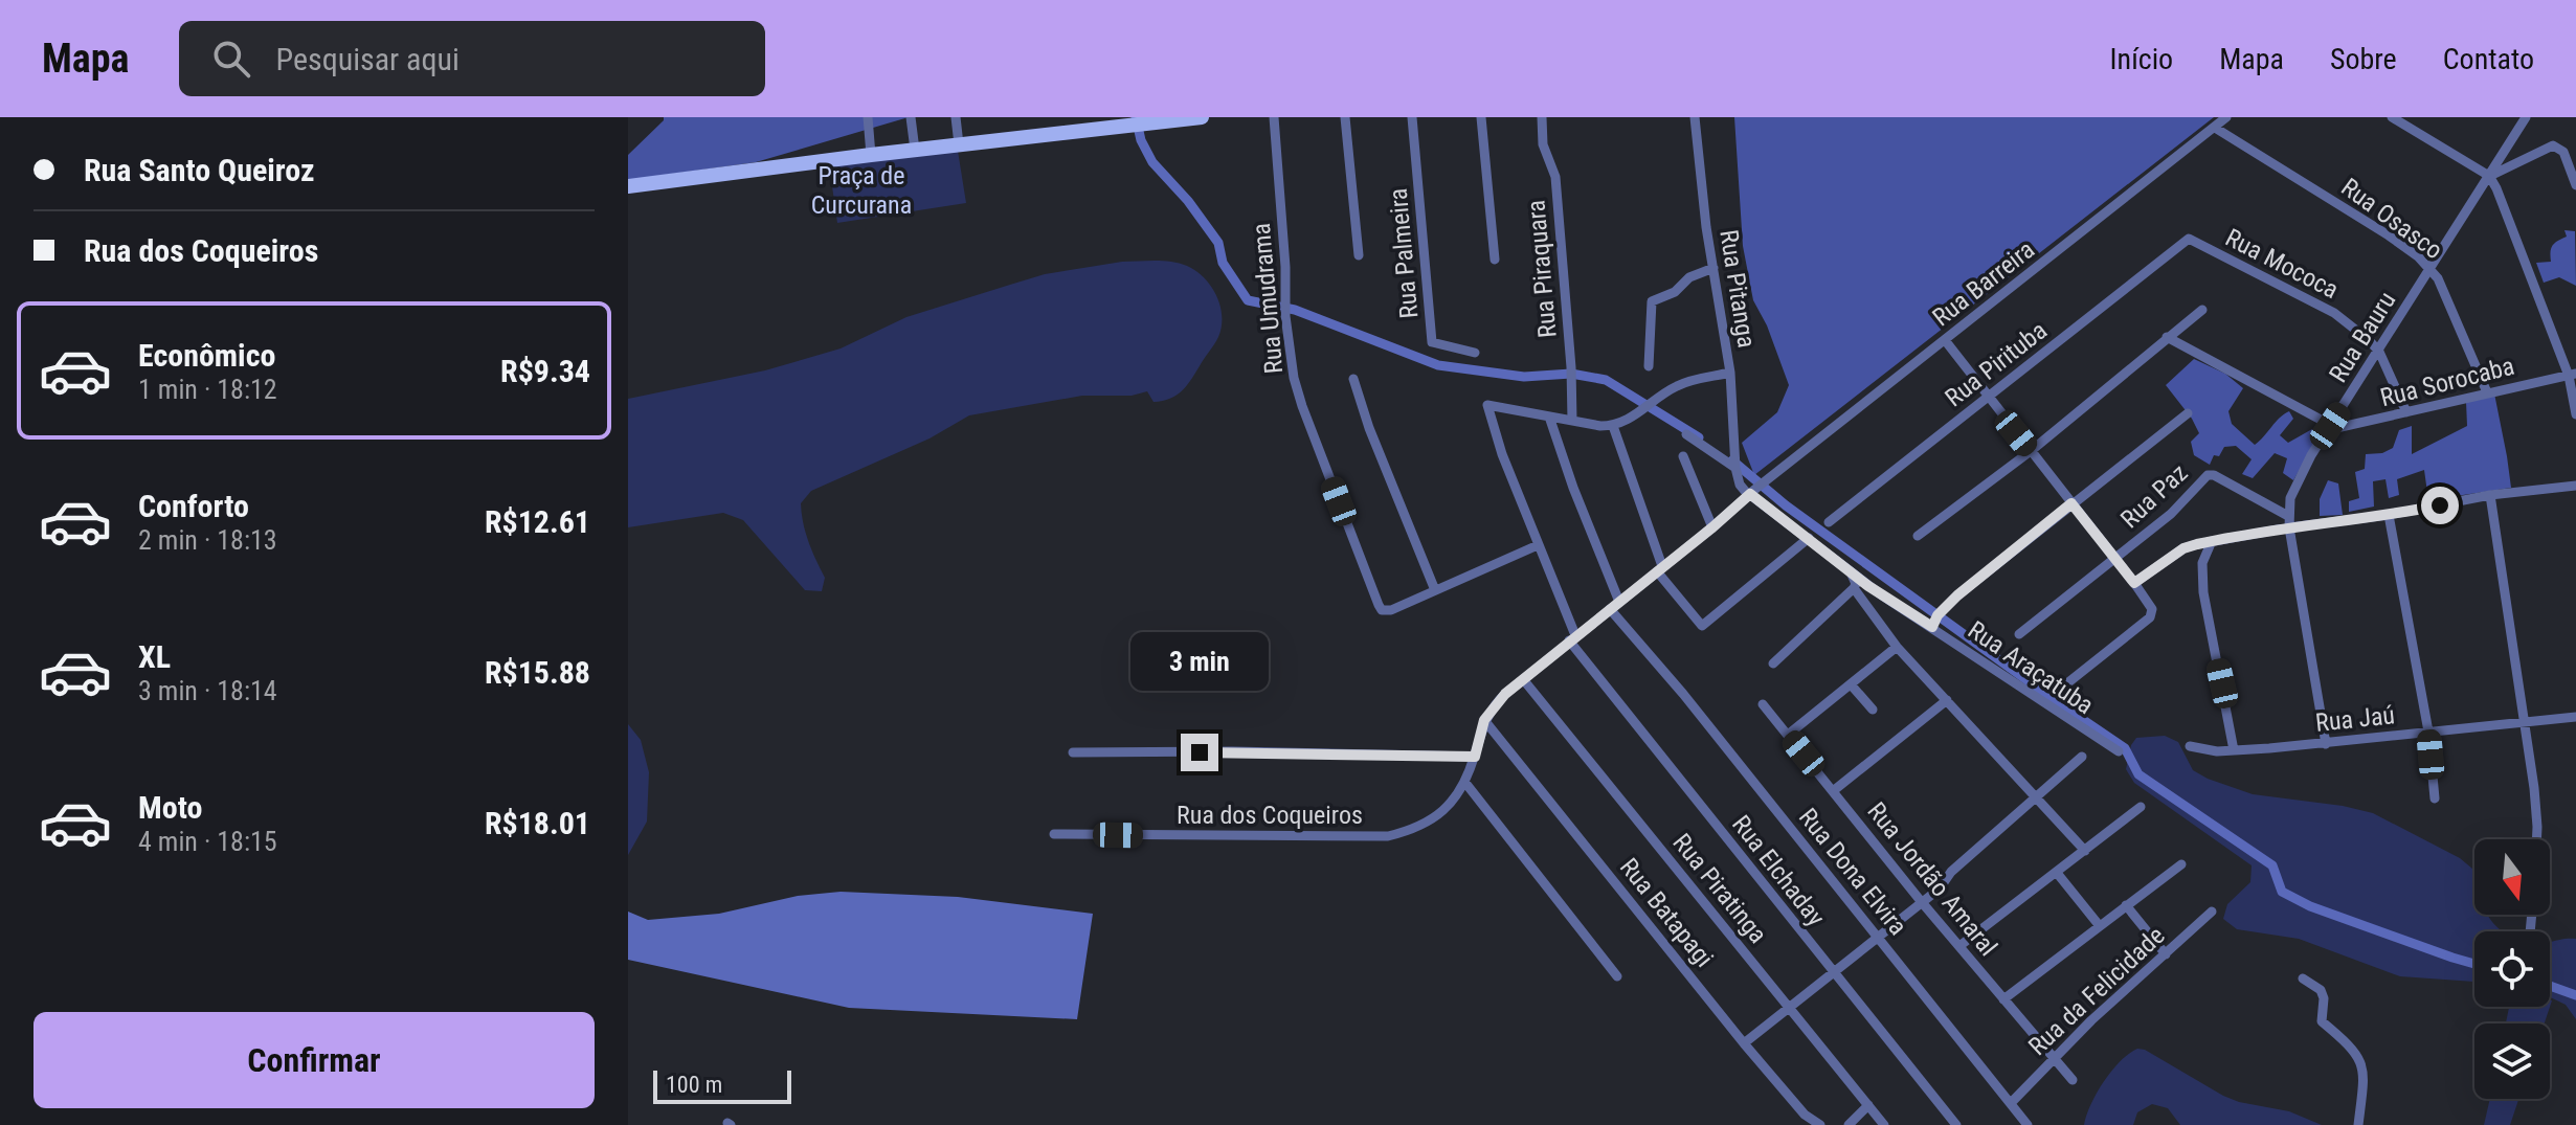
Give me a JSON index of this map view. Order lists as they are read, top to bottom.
{
  "streets": {
    "street": [
      "Rua Osasco",
      "Rua Palmeira",
      "Rua Mococa",
      "Rua Piraquara",
      "Rua Barreira",
      "Rua Pitanga",
      "Rua Umudrama",
      "Rua Bauru",
      "Rua Pirituba",
      "Rua Sorocaba",
      "Rua Paz",
      "Rua Araçatuba",
      "Rua Jaú",
      "Rua dos Coqueiros",
      "Rua Elchaday",
      "Rua Dona Elvira",
      "Rua Jordão Amaral",
      "Rua Piratinga",
      "Rua Batapagi",
      "Rua da Felicidade"
    ]
  },
  "crossings": [
    ["Rua Osasco", "Rua Barreira"],
    ["Rua Osasco", "Rua Bauru"],
    ["Rua Osasco", "Rua Sorocaba"],
    ["Rua Mococa", "Rua Bauru"],
    ["Rua Mococa", "Rua Pirituba"],
    ["Rua Mococa", "Rua Sorocaba"],
    ["Rua Barreira", "Rua Araçatuba"],
    ["Rua Pitanga", "Rua Araçatuba"],
    ["Rua Bauru", "Rua Sorocaba"],
    ["Rua Bauru", "Rua Paz"],
    ["Rua Bauru", "Rua Jaú"],
    ["Rua Dona Elvira", "Rua da Felicidade"],
    ["Rua Jordão Amaral", "Rua da Felicidade"]
  ],
  "parks": ["Praça de Curcurana"],
  "scale_bar": "100 m",
  "north": "bottom",
  "page": {
    "header": "Mapa",
    "search": "Pesquisar aqui",
    "nav": [
      "Início",
      "Mapa",
      "Sobre",
      "Contato"
    ],
    "banner": ["Rua Santo Queiroz", "Rua dos Coqueiros"],
    "list": [
      {
        "name": "Econômico",
        "note": "1 min · 18:12",
        "value": "R$9.34"
      },
      {
        "name": "Conforto",
        "note": "2 min · 18:13",
        "value": "R$12.61"
      },
      {
        "name": "XL",
        "note": "3 min · 18:14",
        "value": "R$15.88"
      },
      {
        "name": "Moto",
        "note": "4 min · 18:15",
        "value": "R$18.01"
      }
    ],
    "bubble": "3 min",
    "buttons": "Confirmar",
    "scale": "100 m"
  }
}
